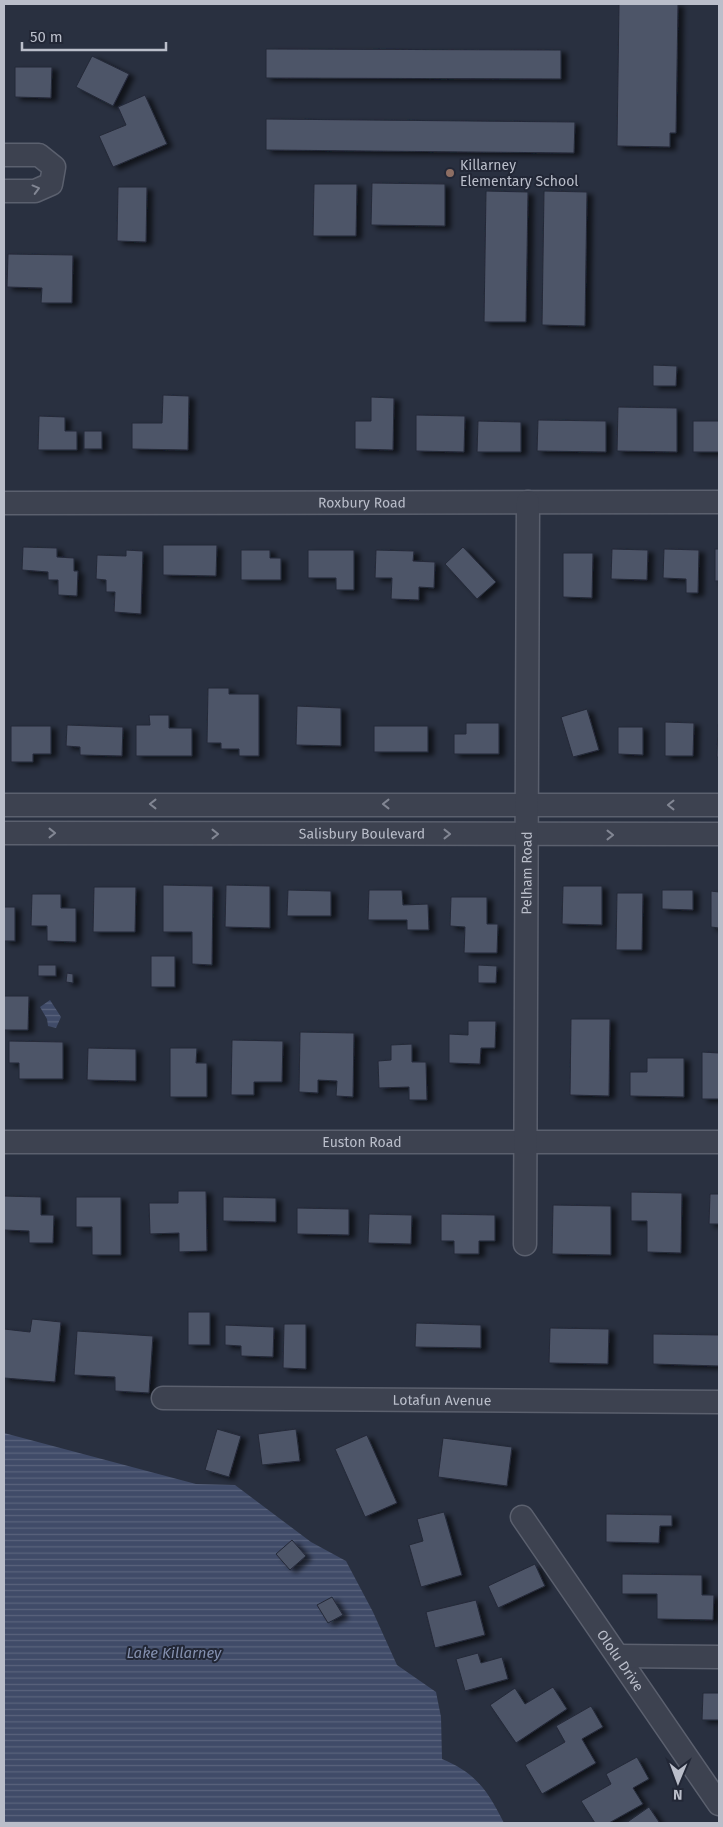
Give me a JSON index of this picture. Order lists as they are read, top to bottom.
{
  "streets": {
    "street": [
      "Roxbury Road",
      "Salisbury Boulevard",
      "Pelham Road",
      "Euston Road",
      "Lotafun Avenue",
      "Ololu Drive"
    ]
  },
  "crossings": [
    ["Roxbury Road", "Pelham Road"],
    ["Salisbury Boulevard", "Pelham Road"],
    ["Pelham Road", "Euston Road"]
  ],
  "water": ["Lake Killarney"],
  "places": ["Killarney Elementary School"],
  "scale_bar": "50 m",
  "north": "bottom"
}
